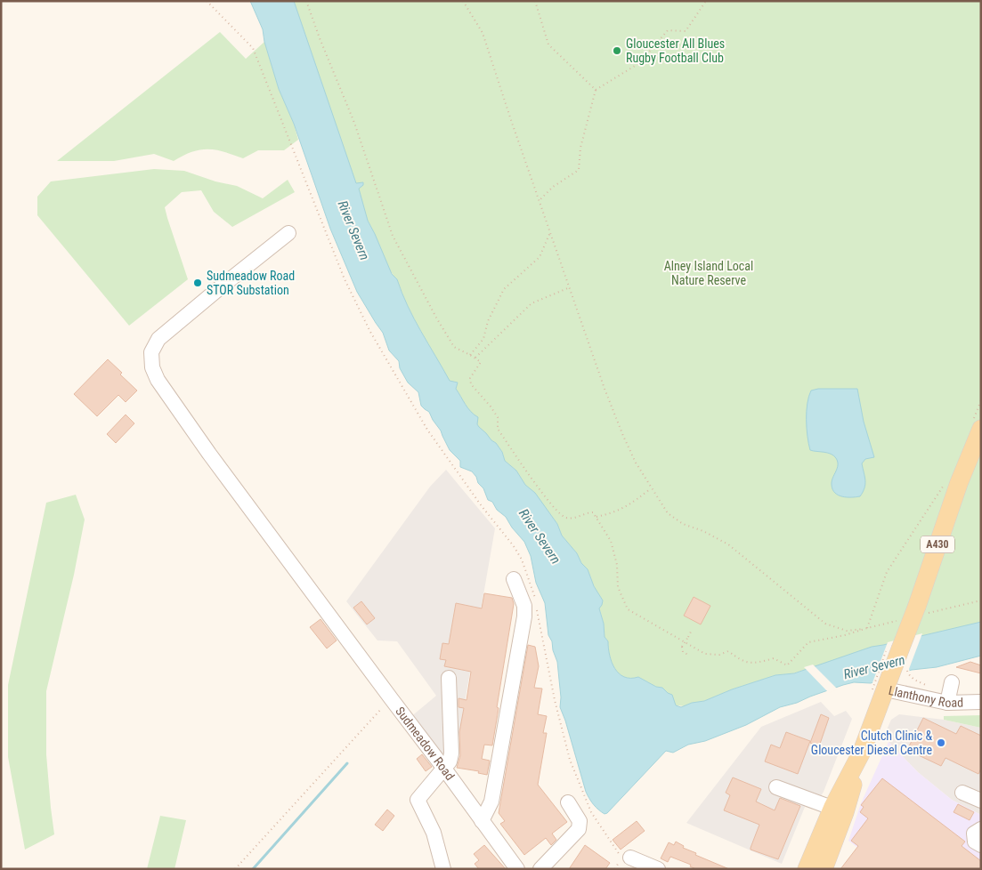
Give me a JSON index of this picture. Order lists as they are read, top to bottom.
{
  "streets": {
    "main road": ["A430", "Llanthony Road"],
    "street": ["Sudmeadow Road"]
  },
  "crossings": [
    ["A430", "Llanthony Road"]
  ],
  "water": ["River Severn"],
  "parks": ["Alney Island Local Nature Reserve"],
  "places": ["Gloucester All Blues Rugby Football Club", "Sudmeadow Road STOR Substation", "Clutch Clinic & Gloucester Diesel Centre"]
}
